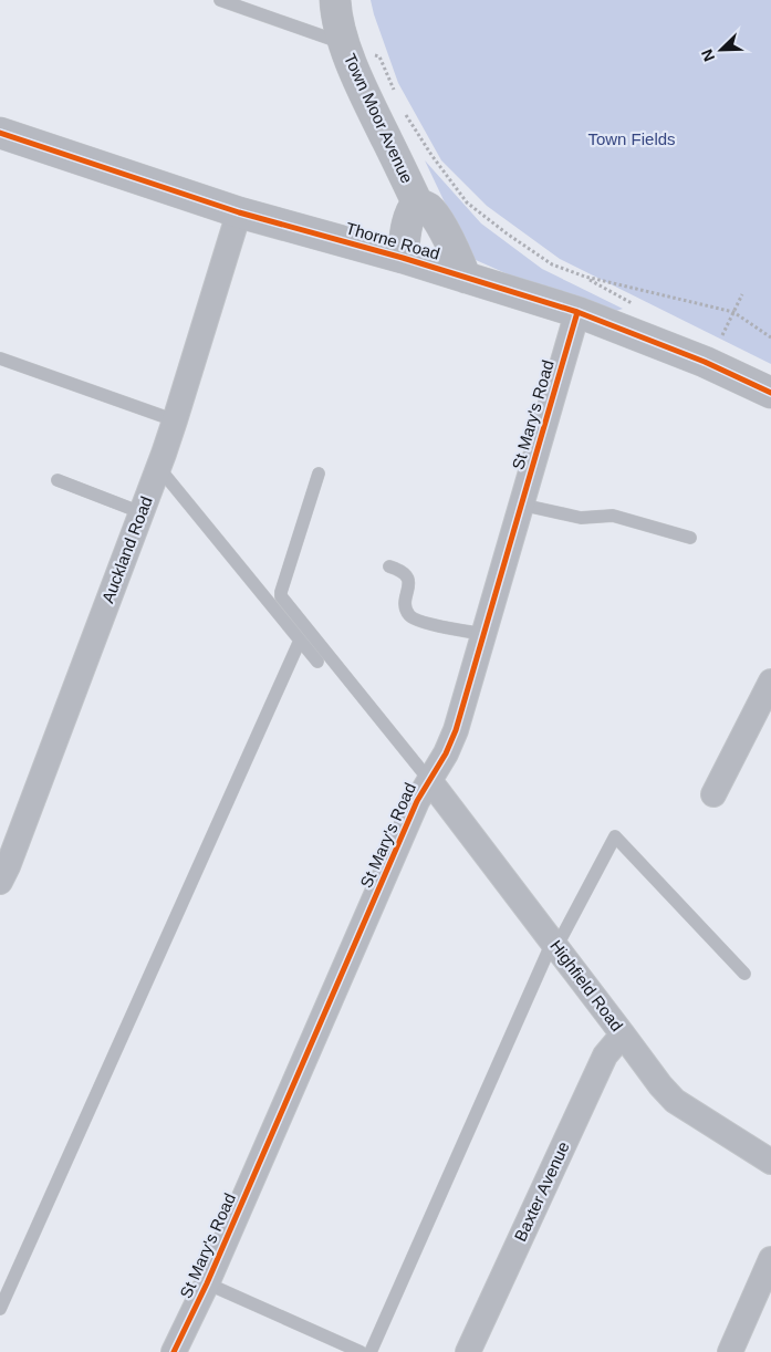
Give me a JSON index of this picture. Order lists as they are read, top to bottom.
{
  "streets": {
    "street": [
      "Town Moor Avenue",
      "Thorne Road",
      "St Mary's Road",
      "Auckland Road",
      "Highfield Road",
      "Baxter Avenue"
    ]
  },
  "crossings": [
    ["Town Moor Avenue", "Thorne Road"],
    ["Thorne Road", "St Mary's Road"],
    ["Thorne Road", "Auckland Road"],
    ["St Mary's Road", "Highfield Road"],
    ["Highfield Road", "Baxter Avenue"]
  ],
  "parks": ["Town Fields"],
  "north": "bottom left"
}
